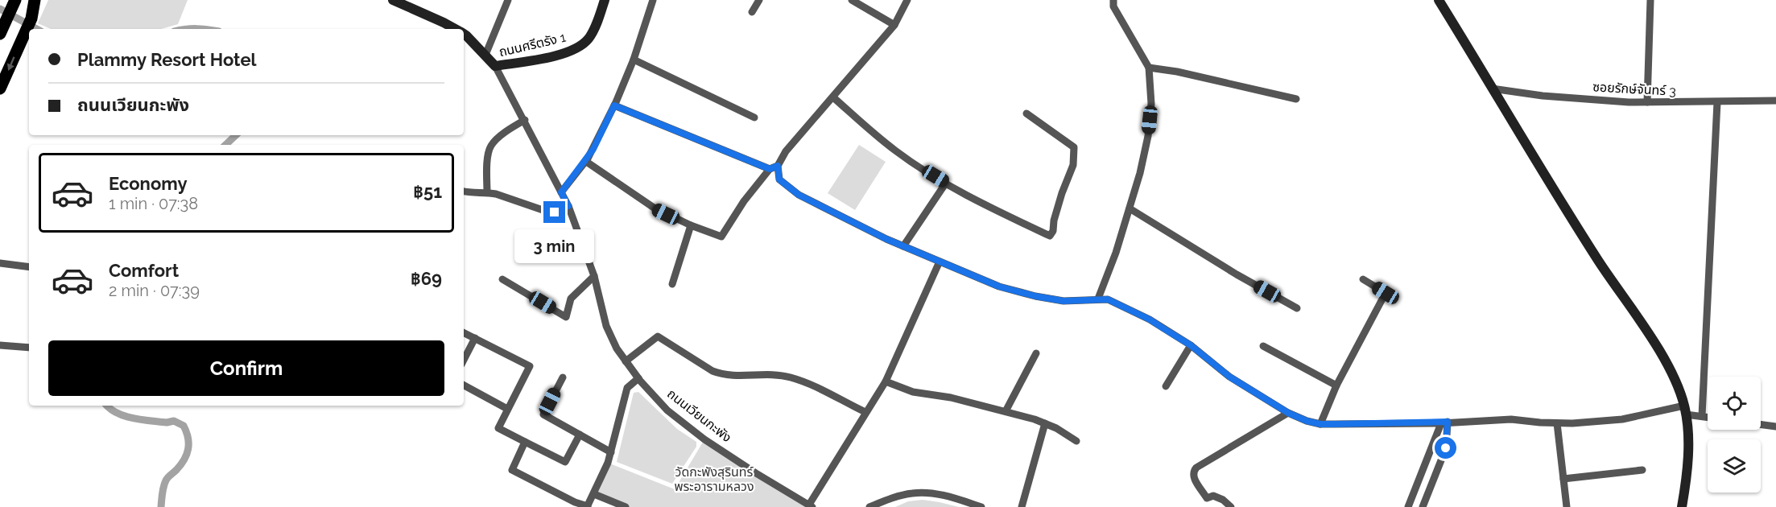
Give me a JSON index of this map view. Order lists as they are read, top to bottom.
{
  "streets": {
    "main road": ["ถนนศรีตรัง 1", "ถนนเวียนกะพัง"],
    "street": ["ซอยรักษ์จันทร์ 3"]
  },
  "crossings": [
    ["ถนนศรีตรัง 1", "ถนนเวียนกะพัง"]
  ],
  "parks": ["วัดกะพังสุรินทร์ พระอารามหลวง"],
  "page": {
    "banner": ["Plammy Resort Hotel", "ถนนเวียนกะพัง"],
    "list": [
      {
        "name": "Economy",
        "note": "1 min · 07:38",
        "value": "฿51"
      },
      {
        "name": "Comfort",
        "note": "2 min · 07:39",
        "value": "฿69"
      }
    ],
    "bubble": "3 min",
    "buttons": "Confirm"
  }
}
